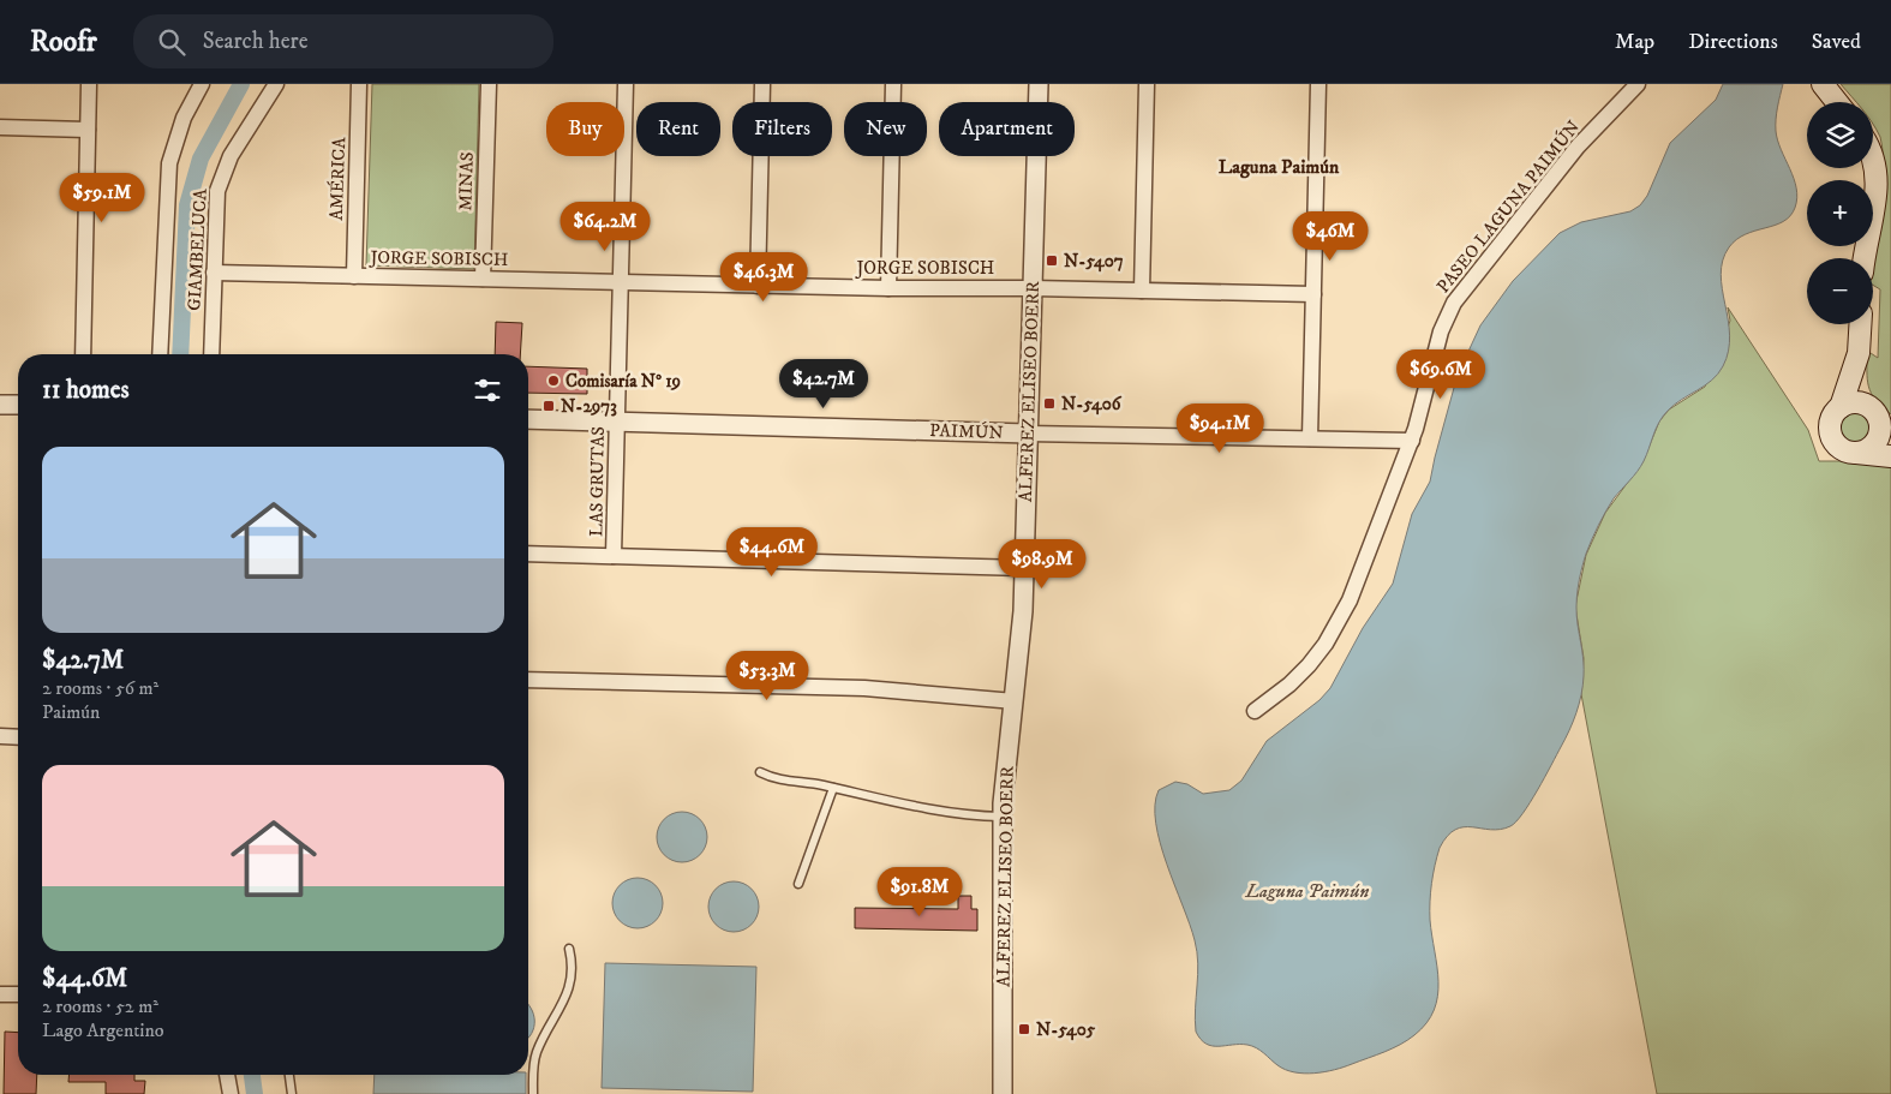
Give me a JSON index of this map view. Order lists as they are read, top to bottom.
{
  "streets": {
    "street": [
      "AMÉRICA",
      "MINAS",
      "PASEO LAGUNA PAIMÚN",
      "GIAMBELUCA",
      "JORGE SOBISCH",
      "ALFEREZ ELISEO BOERR",
      "PAIMÚN",
      "LAS GRUTAS"
    ]
  },
  "crossings": [
    ["AMÉRICA", "JORGE SOBISCH"],
    ["MINAS", "JORGE SOBISCH"],
    ["PASEO LAGUNA PAIMÚN", "PAIMÚN"],
    ["GIAMBELUCA", "JORGE SOBISCH"],
    ["JORGE SOBISCH", "ALFEREZ ELISEO BOERR"],
    ["JORGE SOBISCH", "LAS GRUTAS"],
    ["ALFEREZ ELISEO BOERR", "PAIMÚN"],
    ["PAIMÚN", "LAS GRUTAS"]
  ],
  "districts": ["Laguna Paimún"],
  "water": ["Laguna Paimún"],
  "places": {
    "transit": [
      "N-5407",
      "N-5406",
      "N-2973",
      "N-5405"
    ],
    "other": ["Comisaría N° 19"]
  },
  "page": {
    "header": "Roofr",
    "search": "Search here",
    "nav": ["Map", "Directions", "Saved"],
    "map_buttons": ["+", "−"],
    "chip": [
      "Buy",
      "Rent",
      "Filters",
      "New",
      "Apartment"
    ],
    "price": [
      "$59.1M",
      "$64.2M",
      "$46M",
      "$46.3M",
      "$69.6M",
      "$42.7M",
      "$94.1M",
      "$44.6M",
      "$98.9M",
      "$53.3M",
      "$91.8M"
    ],
    "heading": "11 homes",
    "list": [
      {
        "name": "$42.7M",
        "note": "2 rooms · 56 m² · Paimún"
      },
      {
        "name": "$44.6M",
        "note": "2 rooms · 52 m² · Lago Argentino"
      }
    ]
  }
}
